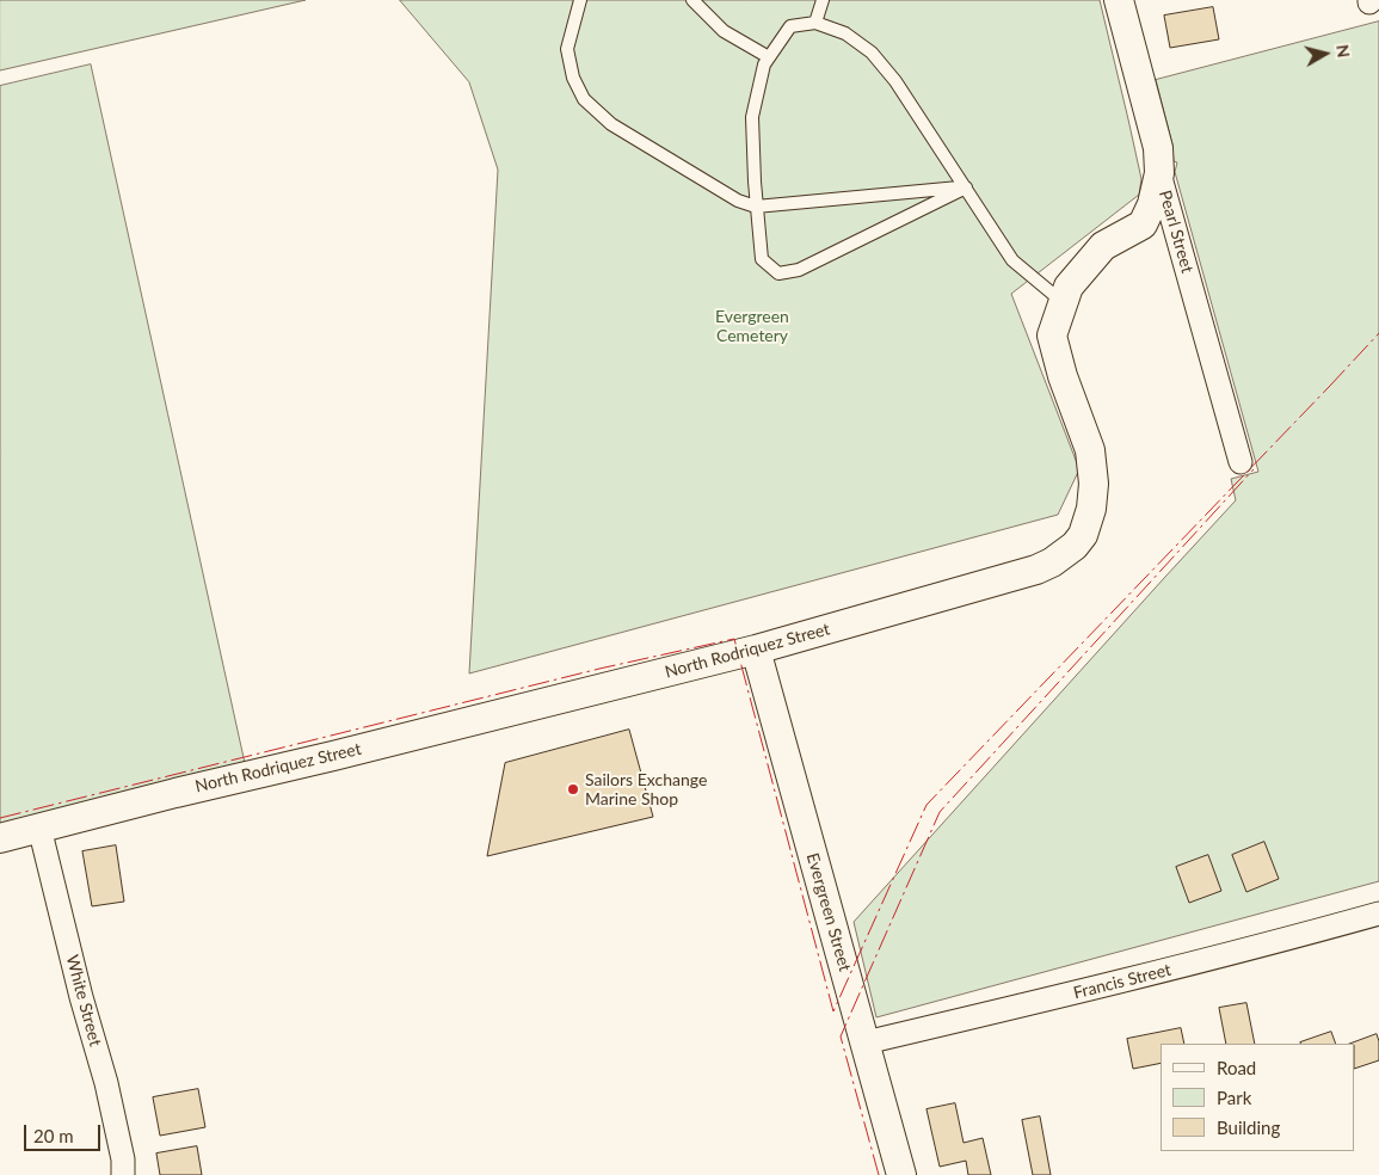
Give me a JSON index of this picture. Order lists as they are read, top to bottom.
{
  "streets": {
    "street": [
      "Pearl Street",
      "North Rodriquez Street",
      "Evergreen Street",
      "Francis Street",
      "White Street"
    ]
  },
  "crossings": [
    ["Pearl Street", "North Rodriquez Street"],
    ["North Rodriquez Street", "Evergreen Street"],
    ["North Rodriquez Street", "White Street"],
    ["Evergreen Street", "Francis Street"]
  ],
  "parks": ["Evergreen Cemetery"],
  "places": ["Sailors Exchange Marine Shop"],
  "legend": ["Road", "Park", "Building"],
  "scale_bar": "20 m",
  "north": "right"
}
